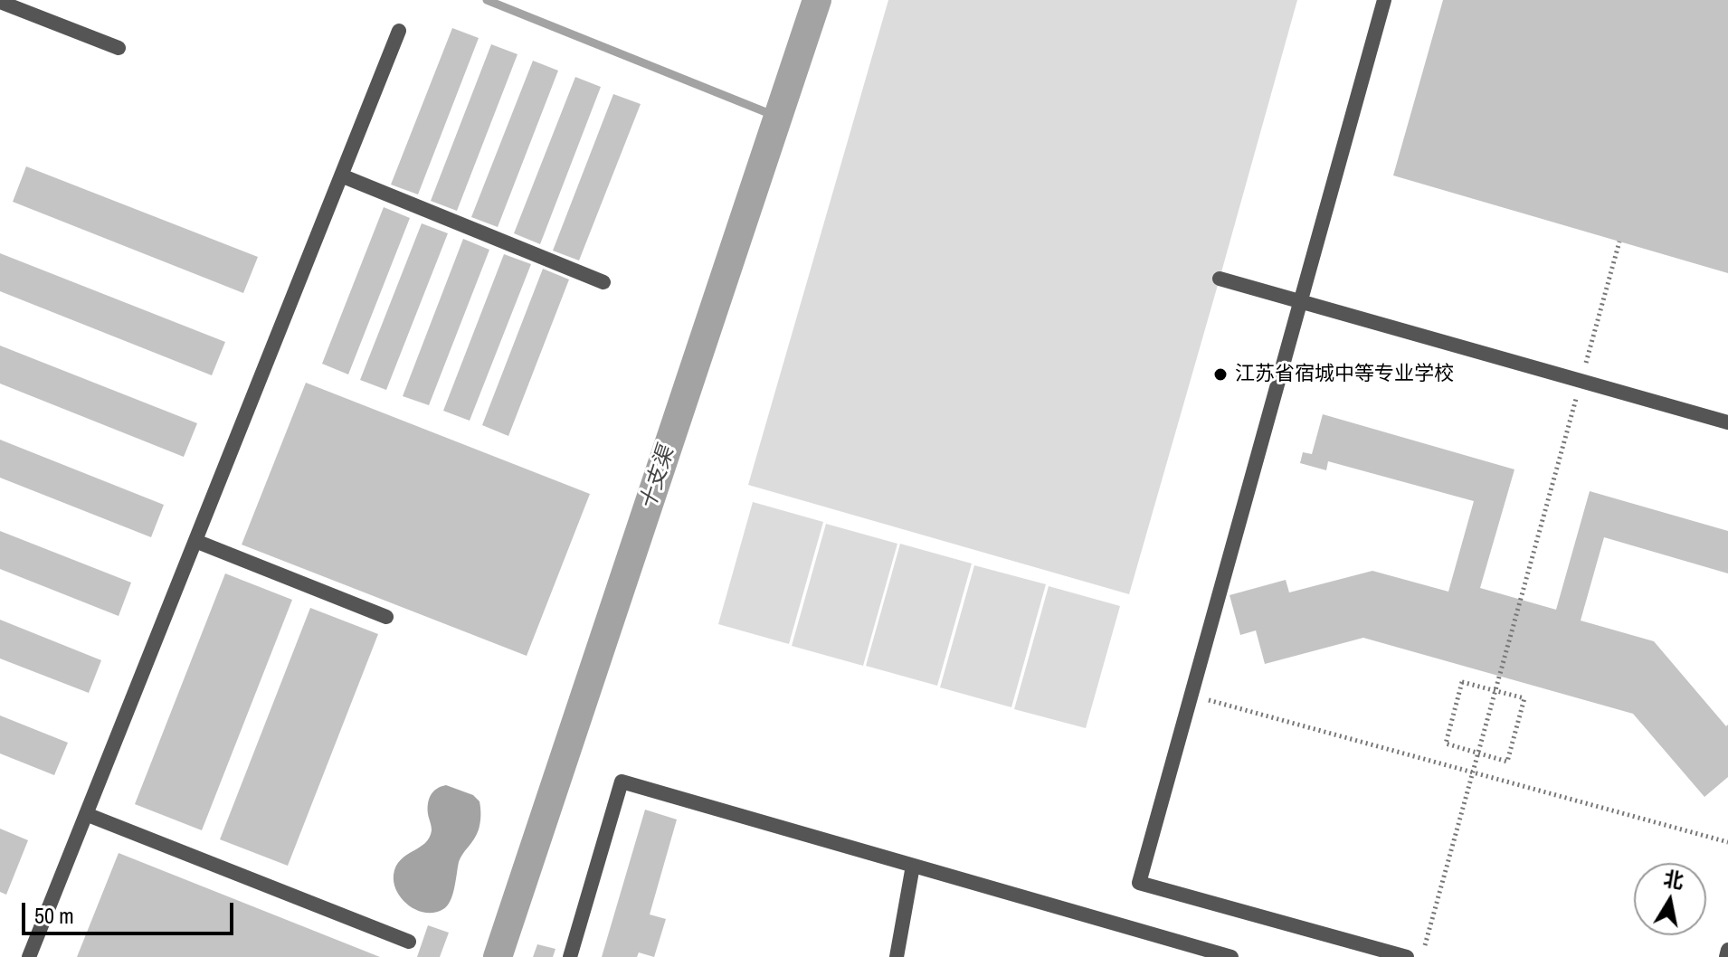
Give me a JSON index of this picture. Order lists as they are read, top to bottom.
{
  "water": ["十支渠"],
  "places": ["江苏省宿城中等专业学校"],
  "scale_bar": "50 m",
  "north": "top"
}
